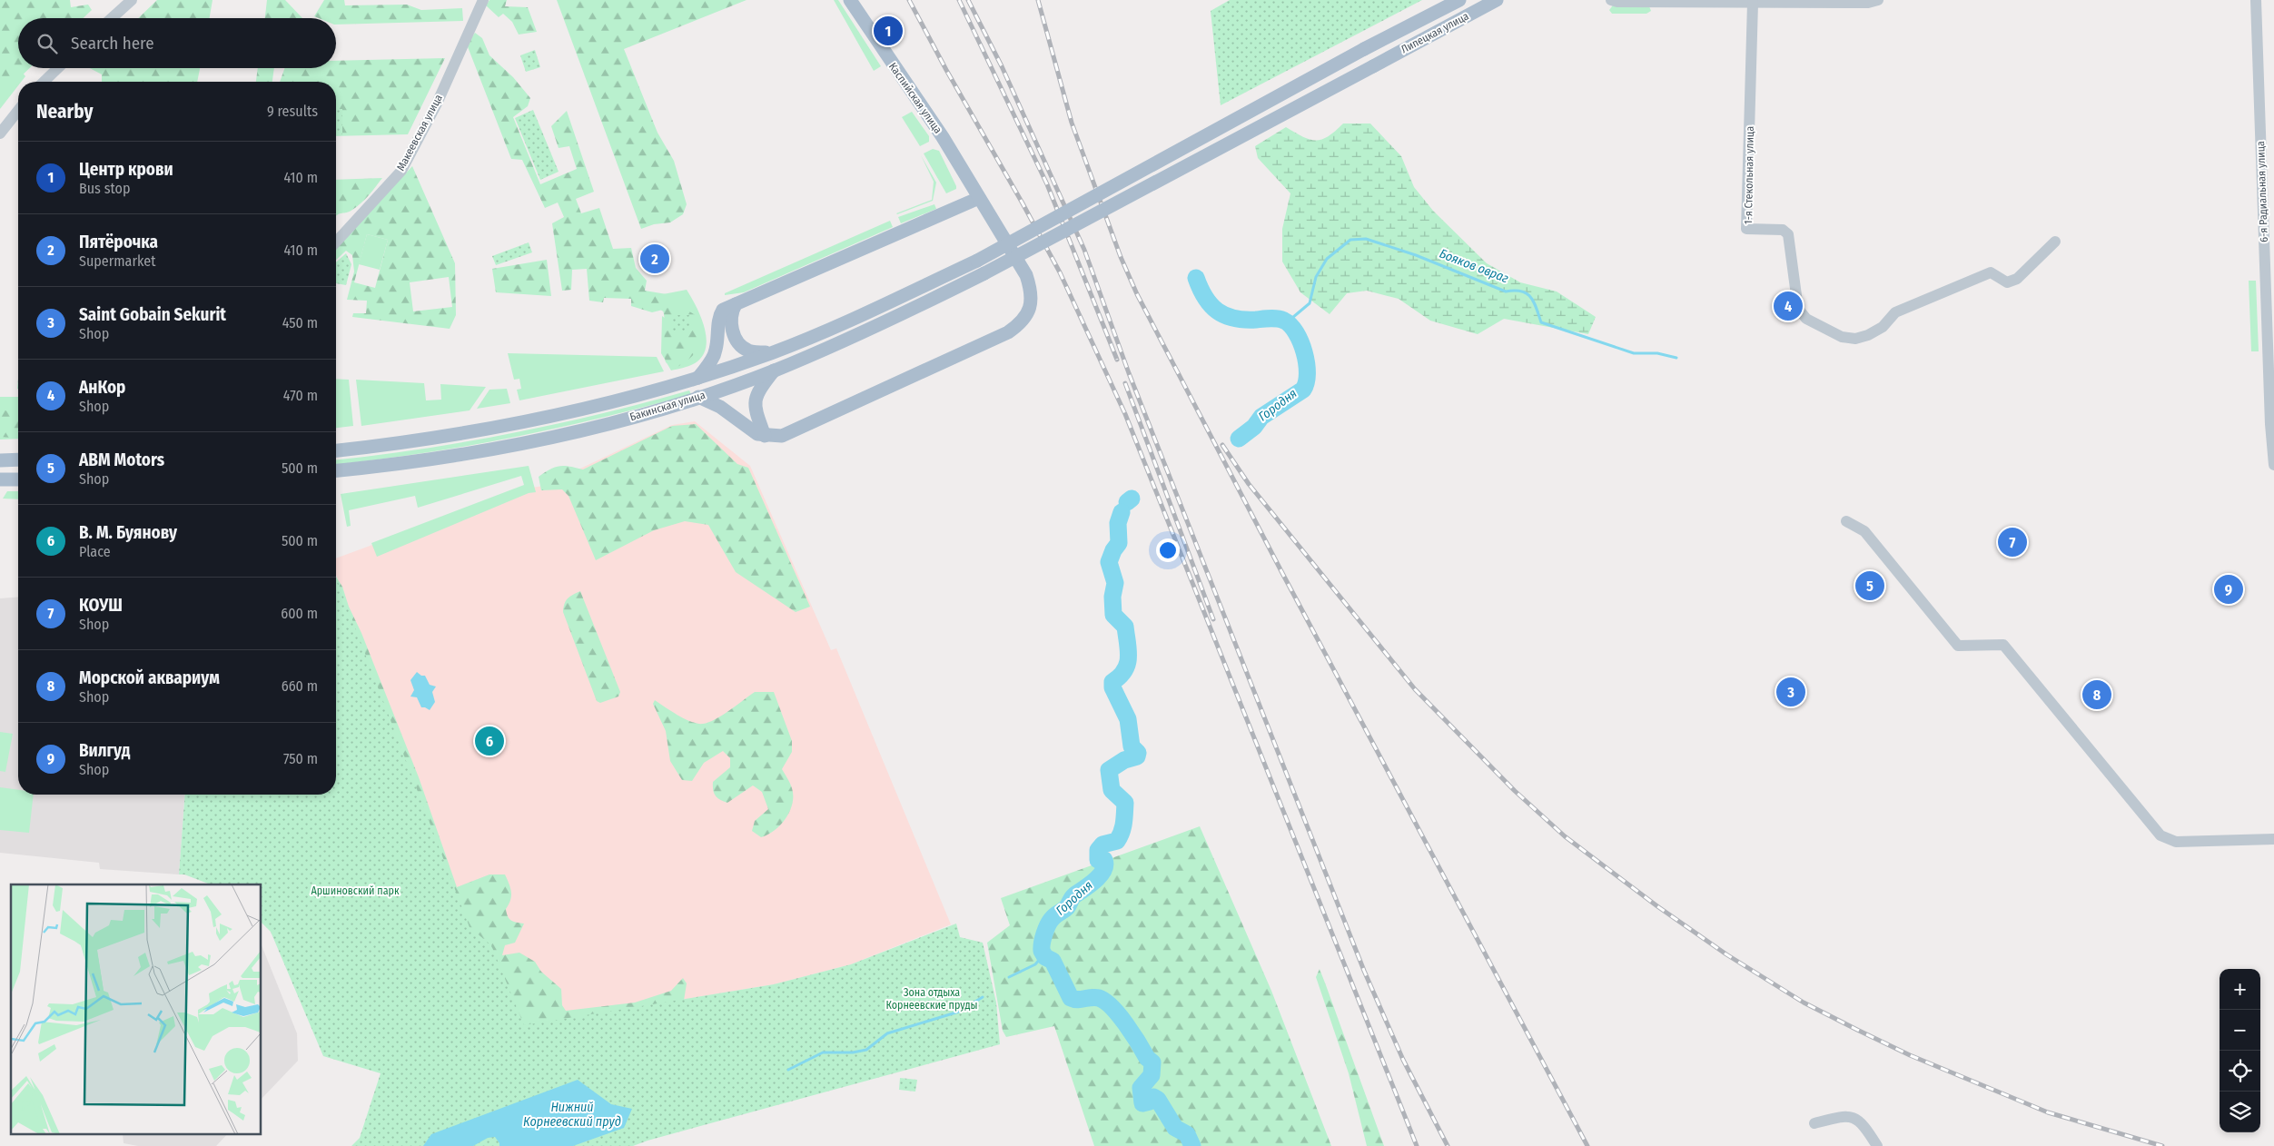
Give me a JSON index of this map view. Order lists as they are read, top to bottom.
{
  "streets": {
    "main road": ["Липецкая улица", "Каспийская улица", "Бакинская улица"],
    "street": ["Макеевская улица", "1-я Стекольная улица", "6-я Радиальная улица"]
  },
  "crossings": [
    ["Липецкая улица", "Бакинская улица"]
  ],
  "water": ["Бояков овраг", "Городня", "Нижний Корнеевский пруд"],
  "parks": ["Аршиновский парк", "Зона отдыха Корнеевские пруды"],
  "page": {
    "pins": [
      "1",
      "2",
      "4",
      "7",
      "5",
      "9",
      "3",
      "8",
      "6"
    ],
    "search": "Search here",
    "heading": ["Nearby", "9 results"],
    "list": [
      {
        "mark": "1",
        "name": "Центр крови",
        "note": "Bus stop",
        "value": "410 m"
      },
      {
        "mark": "2",
        "name": "Пятёрочка",
        "note": "Supermarket",
        "value": "410 m"
      },
      {
        "mark": "3",
        "name": "Saint Gobain Sekurit",
        "note": "Shop",
        "value": "450 m"
      },
      {
        "mark": "4",
        "name": "АнКор",
        "note": "Shop",
        "value": "470 m"
      },
      {
        "mark": "5",
        "name": "ABM Motors",
        "note": "Shop",
        "value": "500 m"
      },
      {
        "mark": "6",
        "name": "В. М. Буянову",
        "note": "Place",
        "value": "500 m"
      },
      {
        "mark": "7",
        "name": "КОУШ",
        "note": "Shop",
        "value": "600 m"
      },
      {
        "mark": "8",
        "name": "Морской аквариум",
        "note": "Shop",
        "value": "660 m"
      },
      {
        "mark": "9",
        "name": "Вилгуд",
        "note": "Shop",
        "value": "750 m"
      }
    ],
    "map_buttons": ["+", "−"]
  }
}
